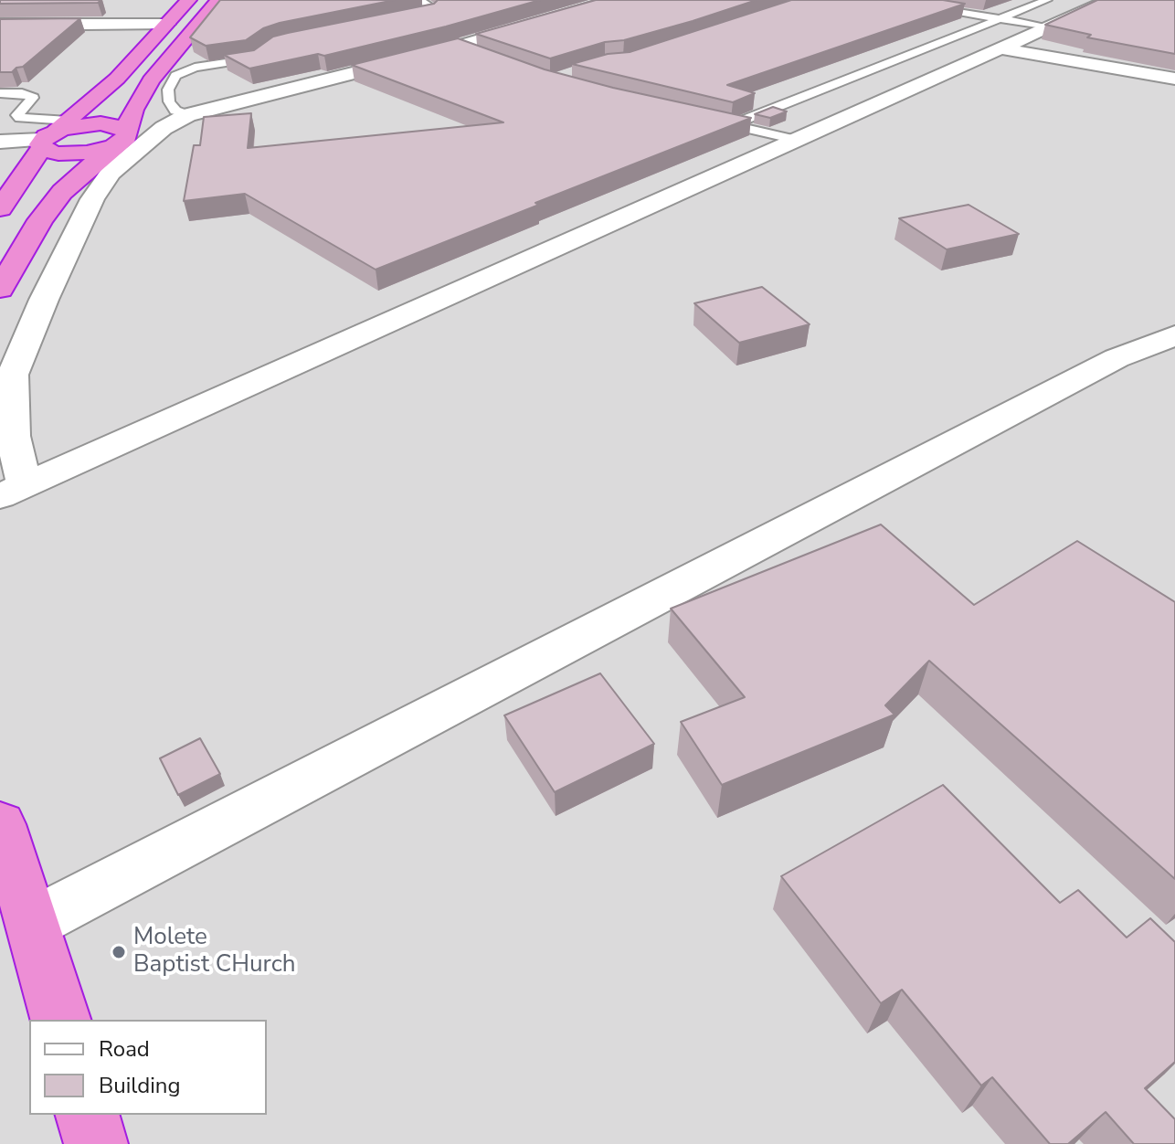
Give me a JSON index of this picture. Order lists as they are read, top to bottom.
{
  "places": ["Molete Baptist CHurch"],
  "legend": ["Road", "Building"]
}
